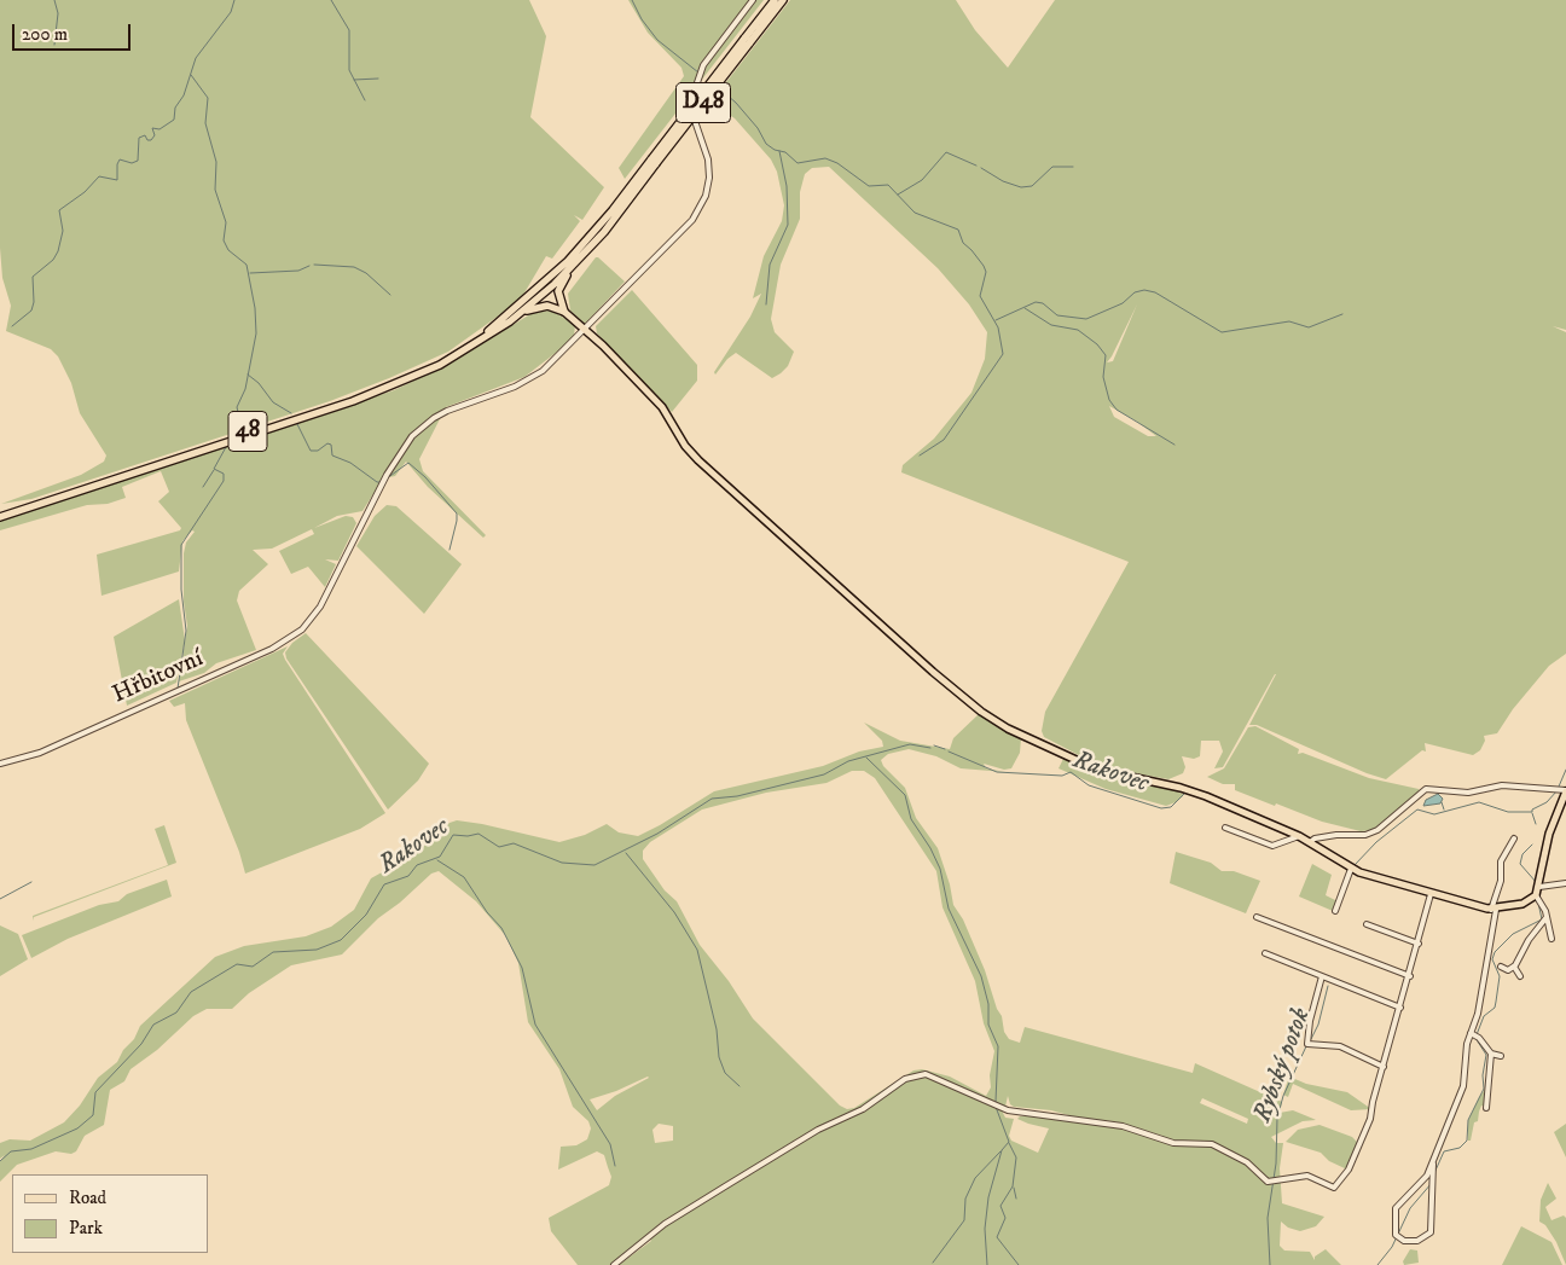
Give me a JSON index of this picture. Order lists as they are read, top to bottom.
{
  "streets": {
    "highway": ["D48", "48"],
    "street": ["Hřbitovní"]
  },
  "crossings": [
    ["D48", "48"]
  ],
  "water": ["Rakovec", "Rybský potok"],
  "legend": ["Road", "Park"],
  "scale_bar": "200 m"
}
